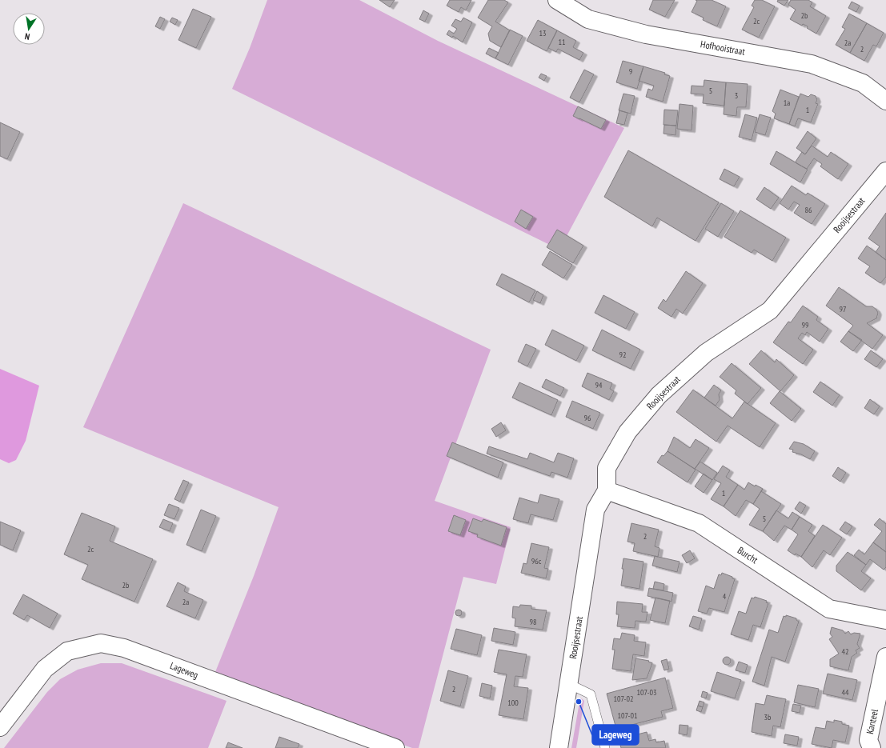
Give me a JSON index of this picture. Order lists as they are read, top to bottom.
{
  "streets": {
    "street": [
      "Hofhooistraat",
      "Rooijsestraat",
      "Burcht",
      "Lageweg",
      "Kanteel"
    ]
  },
  "crossings": [
    ["Rooijsestraat", "Burcht"]
  ],
  "places": ["Lageweg"],
  "house_numbers": [
    "2b",
    "2c",
    "13",
    "11",
    "2a",
    "2",
    "9",
    "5",
    "3",
    "1a",
    "1",
    "86",
    "97",
    "99",
    "92",
    "94",
    "96",
    "1",
    "5",
    "2",
    "2c",
    "96c",
    "2b",
    "4",
    "2a",
    "98",
    "42",
    "2",
    "107-03",
    "44",
    "107-02",
    "100",
    "107-01",
    "3b"
  ],
  "north": "bottom"
}
